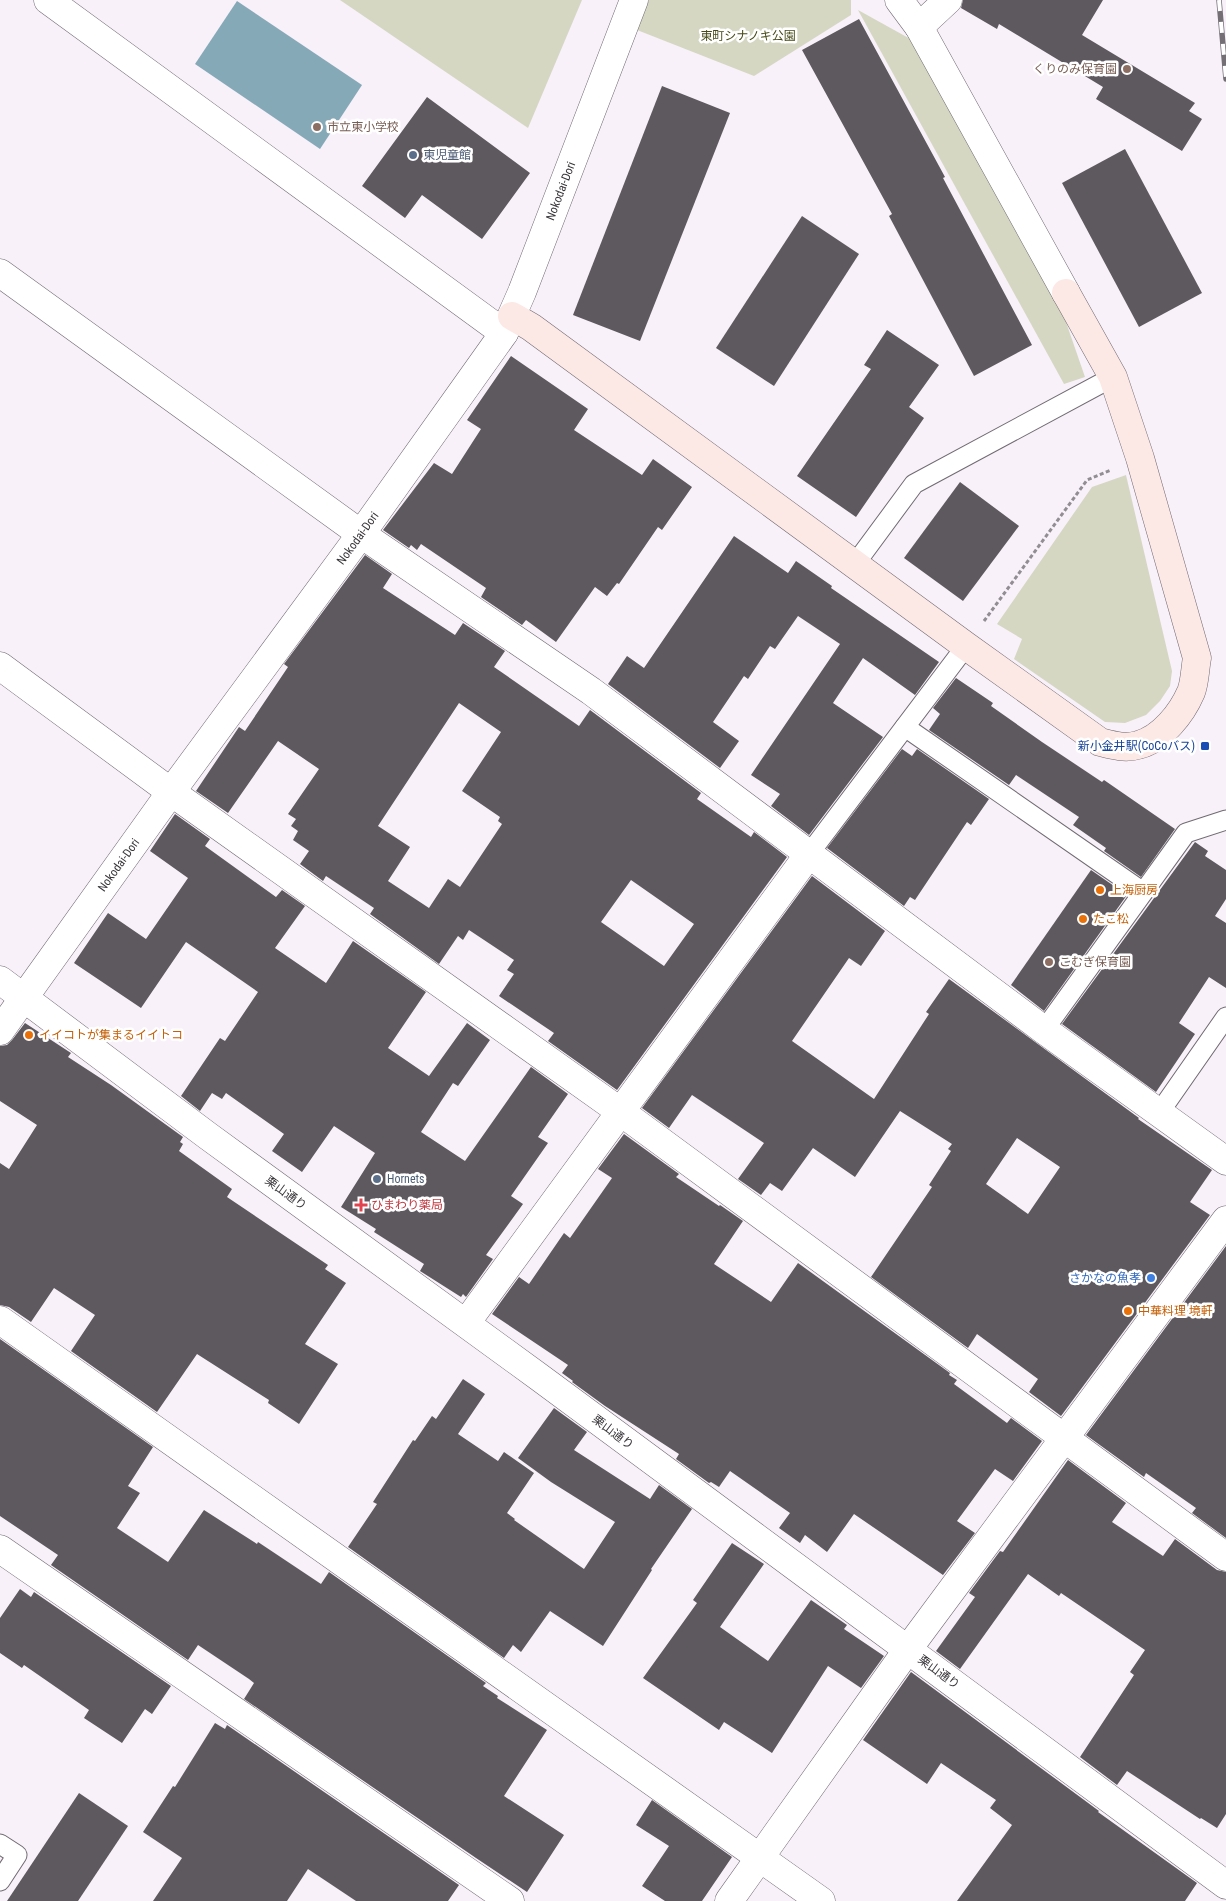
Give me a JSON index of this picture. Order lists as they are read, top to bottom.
{
  "streets": {
    "street": ["Nokodai-Dori", "栗山通り"]
  },
  "crossings": [
    ["Nokodai-Dori", "栗山通り"]
  ],
  "parks": ["東町シナノキ公園"],
  "places": {
    "other": [
      "くりのみ保育園",
      "市立東小学校",
      "東児童館",
      "上海厨房",
      "たこ松",
      "こむぎ保育園",
      "イイコトが集まるイイトコ",
      "Hornets",
      "さかなの魚孝",
      "中華料理 境軒"
    ],
    "transit": ["新小金井駅(CoCoバス)"],
    "health": ["ひまわり薬局"]
  }
}
